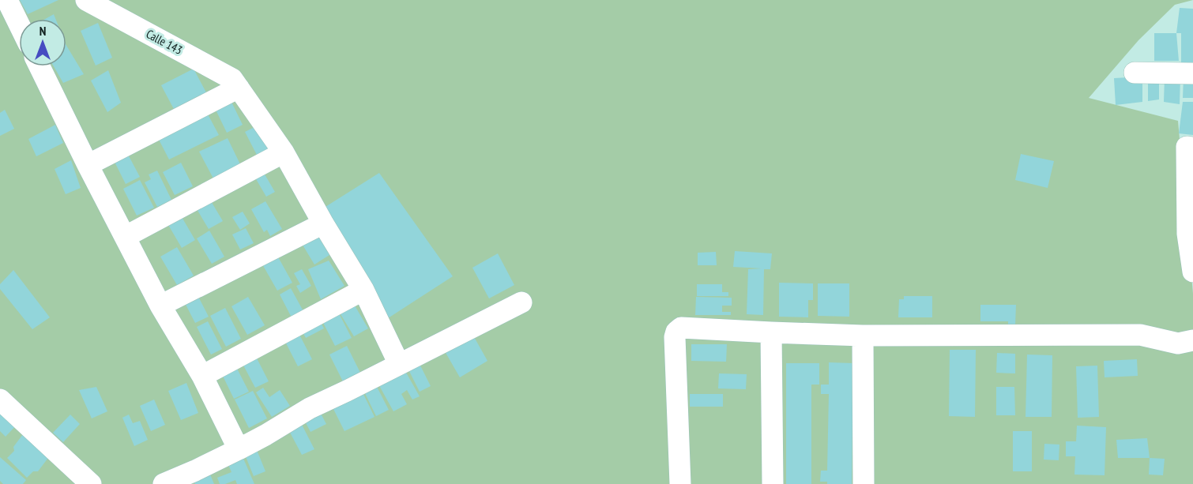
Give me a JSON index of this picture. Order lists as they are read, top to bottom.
{
  "streets": {
    "street": ["Calle 143"]
  },
  "north": "top"
}
